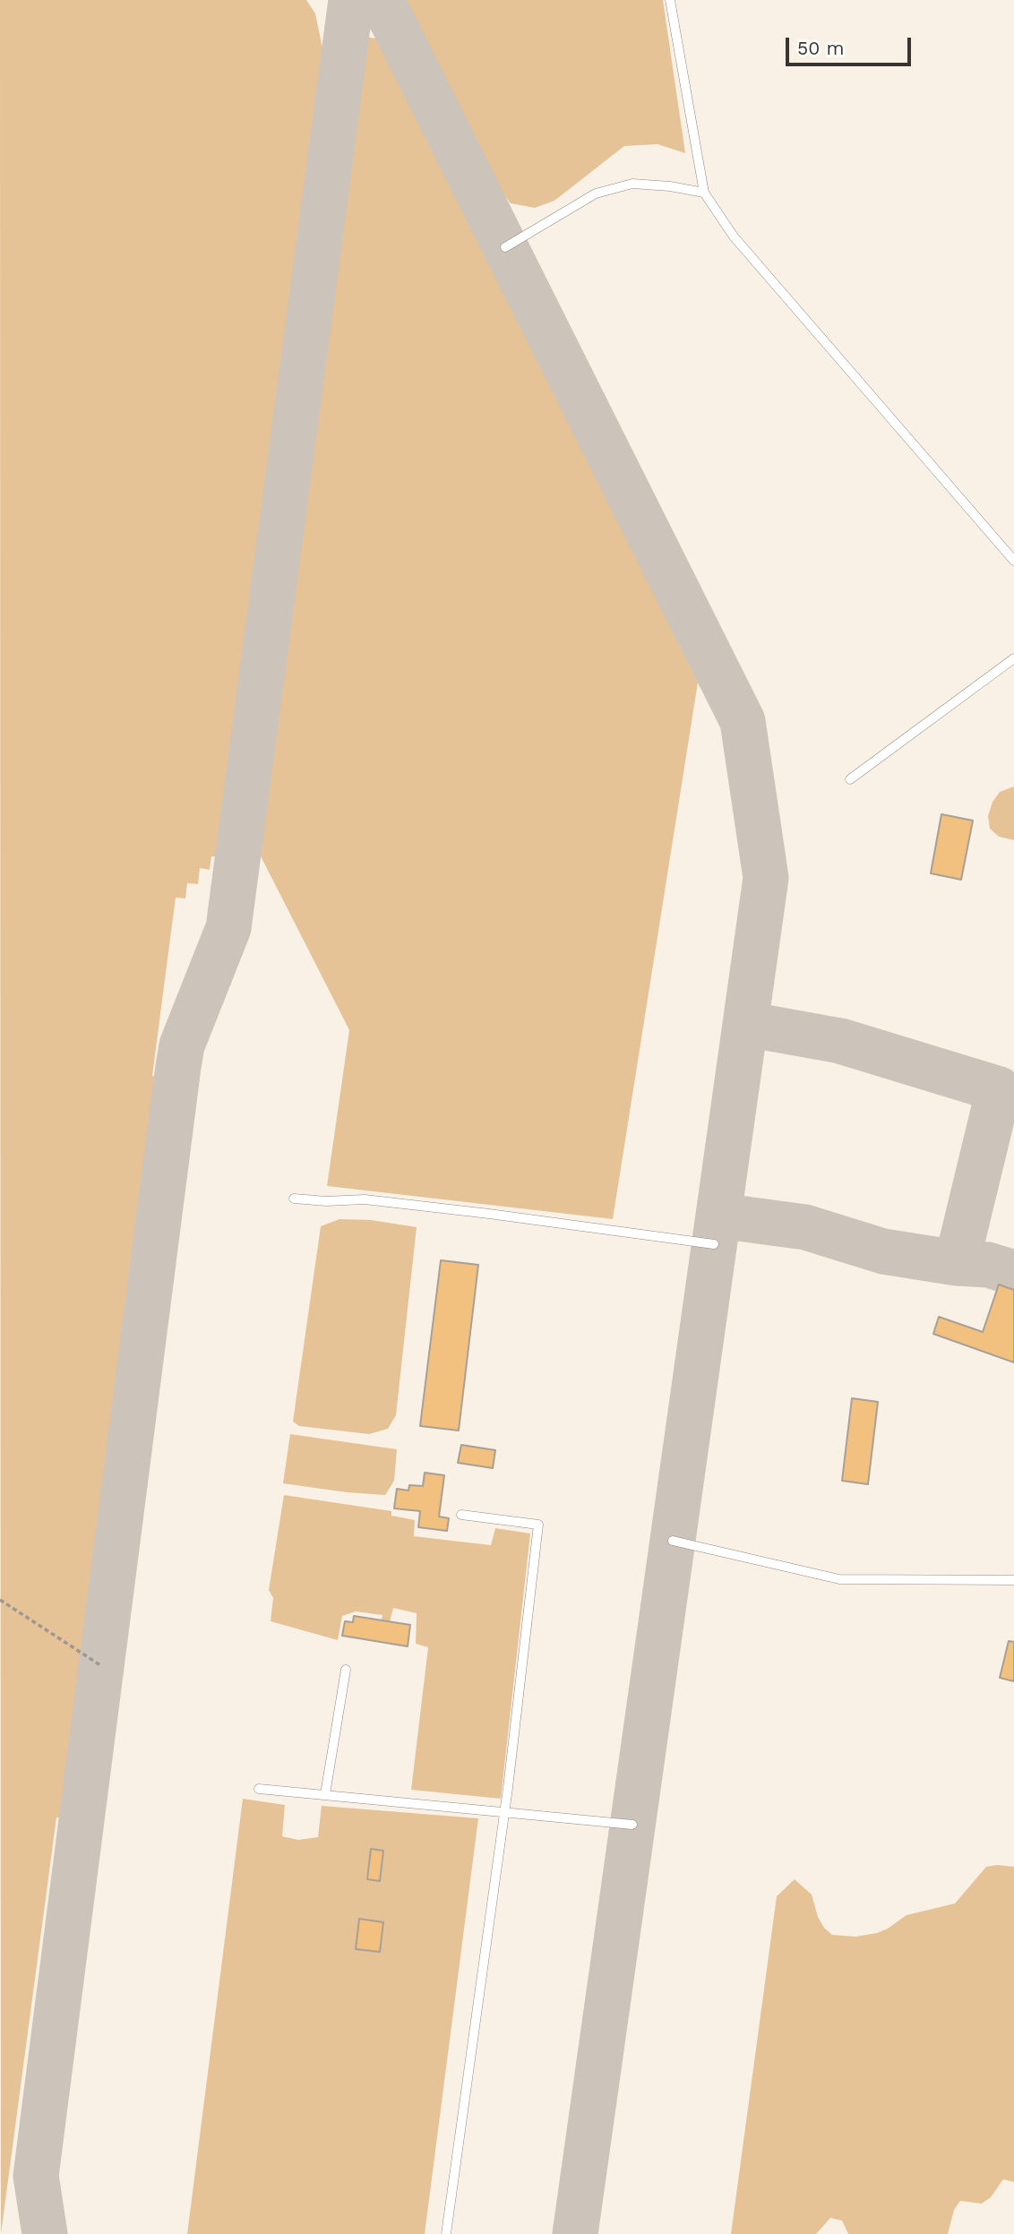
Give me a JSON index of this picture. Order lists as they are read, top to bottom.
{
  "scale_bar": "50 m"
}
